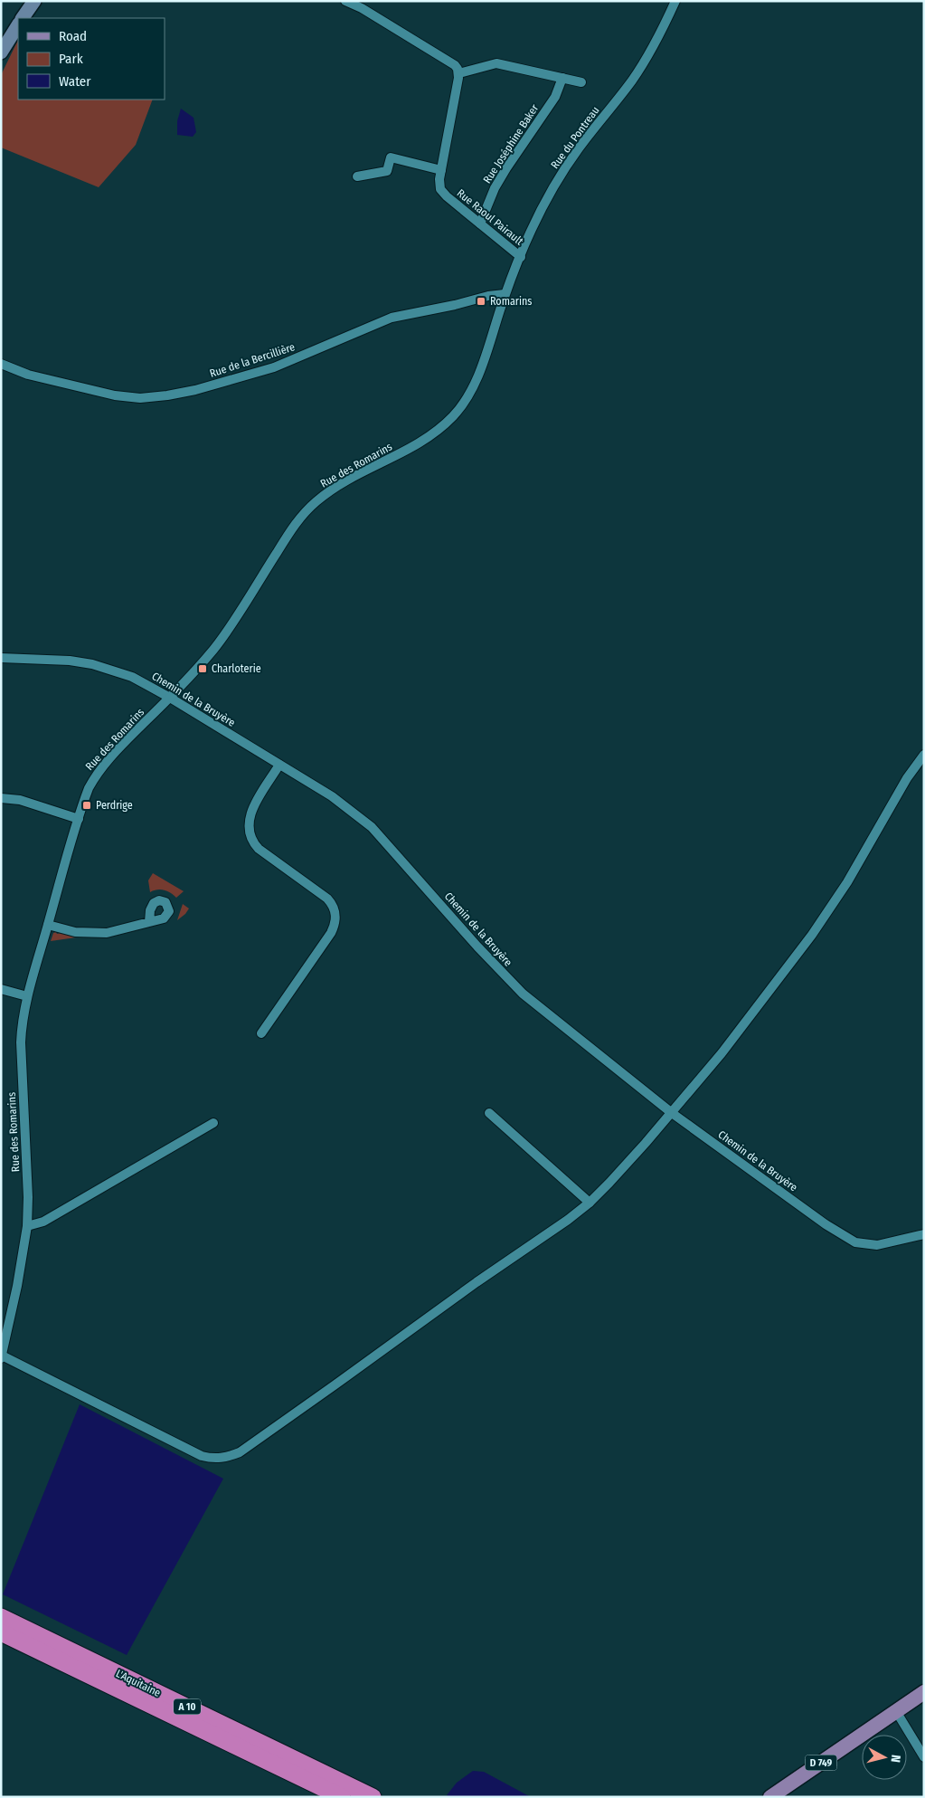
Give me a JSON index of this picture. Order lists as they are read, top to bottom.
{
  "streets": {
    "highway": ["L'Aquitaine", "A 10"],
    "main road": ["D 749"],
    "street": [
      "Rue du Pontreau",
      "Rue Joséphine Baker",
      "Rue Raoul Pairault",
      "Rue de la Bercillière",
      "Rue des Romarins",
      "Chemin de la Bruyère"
    ]
  },
  "crossings": [
    ["Rue du Pontreau", "Rue Raoul Pairault"],
    ["Rue du Pontreau", "Rue de la Bercillière"],
    ["Rue du Pontreau", "Rue des Romarins"],
    ["Rue Joséphine Baker", "Rue Raoul Pairault"],
    ["Rue de la Bercillière", "Rue des Romarins"],
    ["Rue des Romarins", "Chemin de la Bruyère"]
  ],
  "places": {
    "transit": ["Romarins", "Charloterie", "Perdrige"]
  },
  "legend": ["Road", "Park", "Water"],
  "north": "right"
}
